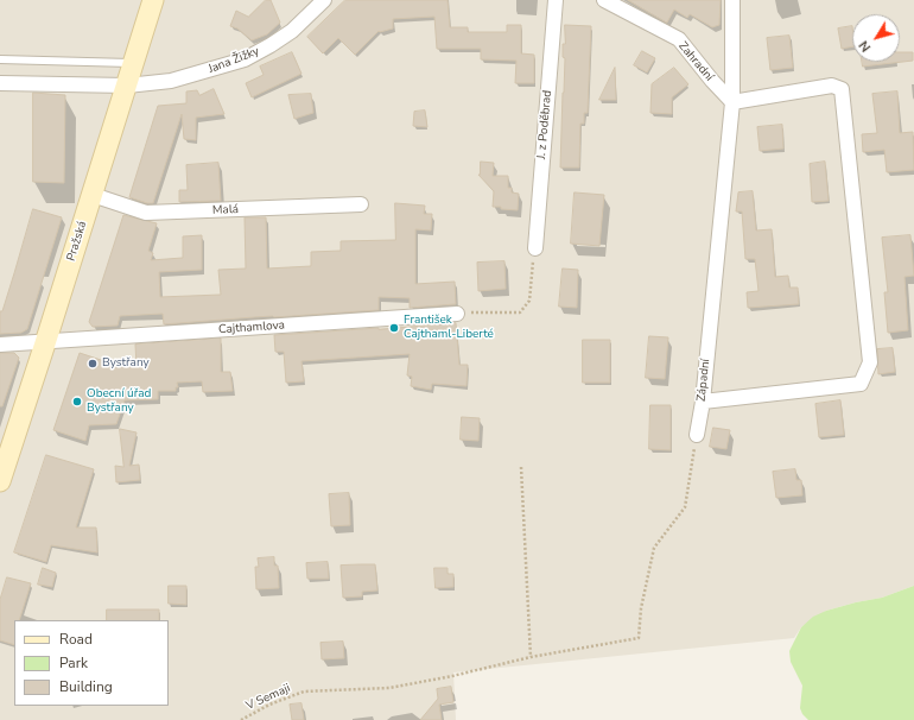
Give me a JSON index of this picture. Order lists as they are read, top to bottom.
{
  "streets": {
    "street": [
      "Jana Žižky",
      "Zahradní",
      "J. z Poděbrad",
      "Malá",
      "Pražská",
      "Cajthamlova",
      "Západní"
    ],
    "path": ["V Semaji"]
  },
  "crossings": [
    ["Jana Žižky", "Pražská"],
    ["Zahradní", "Západní"],
    ["Malá", "Pražská"],
    ["Pražská", "Cajthamlova"]
  ],
  "places": ["František Cajthaml-Liberté", "Bystřany", "Obecní úřad Bystřany"],
  "legend": ["Road", "Park", "Building"],
  "north": "bottom left"
}
